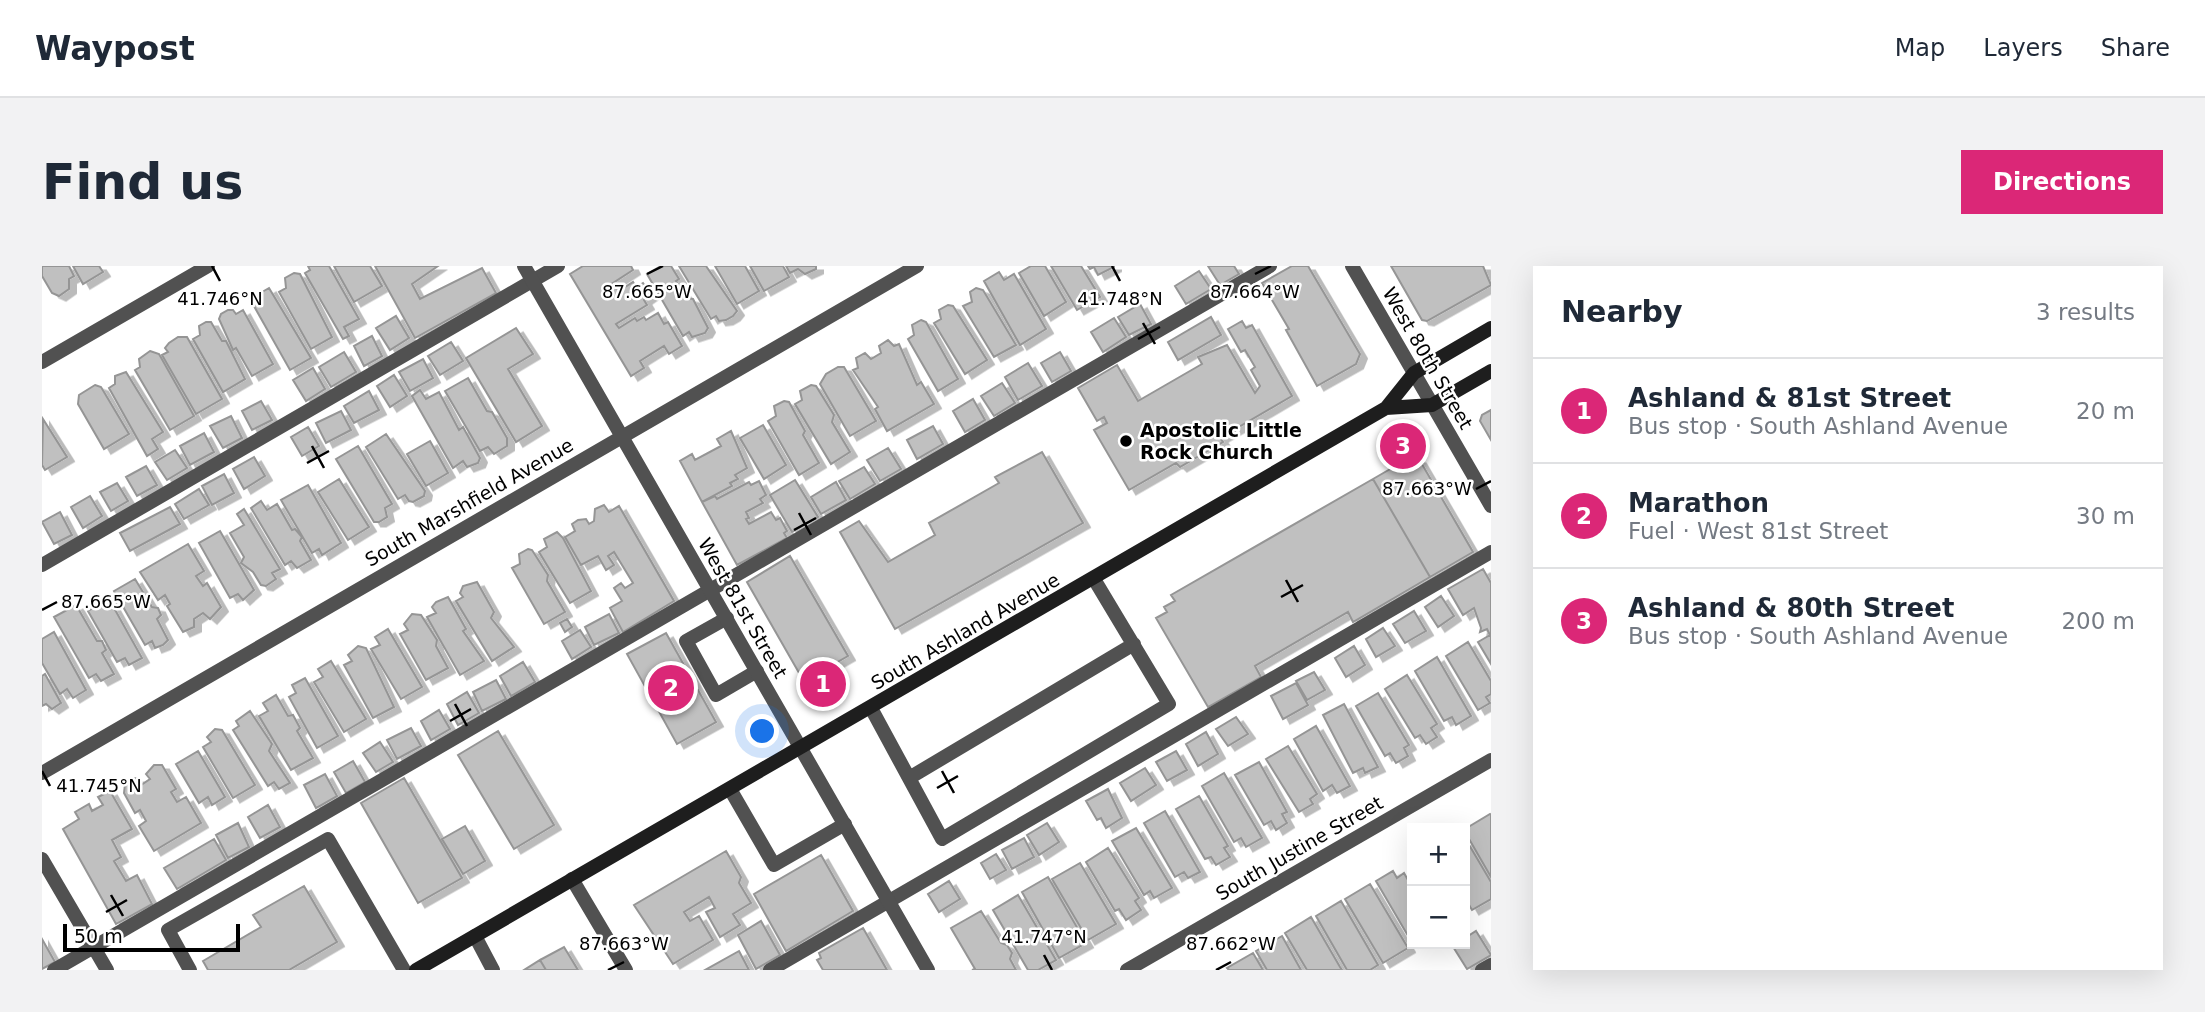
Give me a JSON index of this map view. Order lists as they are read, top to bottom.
{
  "streets": {
    "main road": ["South Ashland Avenue"],
    "street": [
      "West 80th Street",
      "South Marshfield Avenue",
      "West 81st Street",
      "South Justine Street"
    ]
  },
  "crossings": [
    ["West 80th Street", "South Ashland Avenue"],
    ["South Marshfield Avenue", "West 81st Street"],
    ["West 81st Street", "South Ashland Avenue"]
  ],
  "places": ["Apostolic Little Rock Church"],
  "scale_bar": "50 m",
  "page": {
    "header": "Waypost",
    "nav": ["Map", "Layers", "Share"],
    "buttons": "Directions",
    "title": "Find us",
    "heading": ["Nearby", "3 results"],
    "list": [
      {
        "mark": "1",
        "name": "Ashland & 81st Street",
        "note": "Bus stop · South Ashland Avenue",
        "value": "20 m"
      },
      {
        "mark": "2",
        "name": "Marathon",
        "note": "Fuel · West 81st Street",
        "value": "30 m"
      },
      {
        "mark": "3",
        "name": "Ashland & 80th Street",
        "note": "Bus stop · South Ashland Avenue",
        "value": "200 m"
      }
    ],
    "pins": ["3", "1", "2"],
    "map_buttons": ["+", "−"],
    "scale": "50 m"
  },
  "coordinates": [
    "87.665°W",
    "87.664°W",
    "41.746°N",
    "41.748°N",
    "87.663°W",
    "41.745°N",
    "41.747°N",
    "87.662°W"
  ]
}
